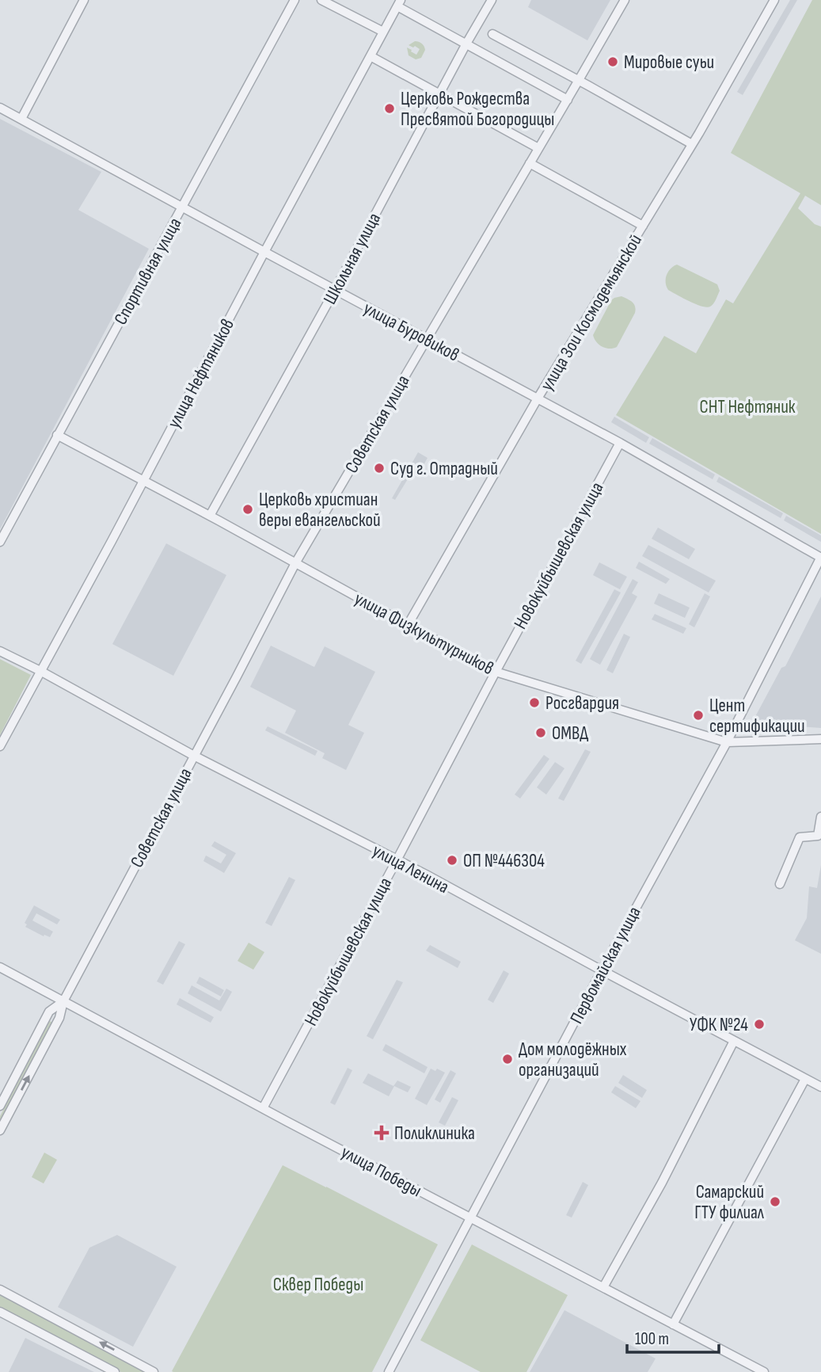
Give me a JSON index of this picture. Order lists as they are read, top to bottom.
{
  "streets": {
    "street": [
      "Школьная улица",
      "Спортивная улица",
      "улица Зои Космодемьянской",
      "улица Буровиков",
      "улица Нефтяников",
      "Советская улица",
      "Новокуйбышевская улица",
      "улица Физкультурников",
      "улица Ленина",
      "Первомайская улица",
      "улица Победы"
    ]
  },
  "crossings": [
    ["Школьная улица", "улица Буровиков"],
    ["Школьная улица", "улица Физкультурников"],
    ["Спортивная улица", "улица Буровиков"],
    ["Спортивная улица", "улица Физкультурников"],
    ["улица Зои Космодемьянской", "улица Буровиков"],
    ["улица Зои Космодемьянской", "улица Физкультурников"],
    ["улица Буровиков", "улица Нефтяников"],
    ["улица Буровиков", "Советская улица"],
    ["улица Буровиков", "Новокуйбышевская улица"],
    ["улица Буровиков", "Первомайская улица"],
    ["улица Нефтяников", "улица Физкультурников"],
    ["улица Нефтяников", "улица Ленина"],
    ["Советская улица", "улица Физкультурников"],
    ["Советская улица", "улица Ленина"],
    ["Советская улица", "улица Победы"],
    ["Новокуйбышевская улица", "улица Физкультурников"],
    ["Новокуйбышевская улица", "улица Ленина"],
    ["Новокуйбышевская улица", "улица Победы"],
    ["улица Физкультурников", "Первомайская улица"],
    ["улица Ленина", "Первомайская улица"],
    ["Первомайская улица", "улица Победы"]
  ],
  "parks": ["СНТ Нефтяник", "Сквер Победы"],
  "places": {
    "other": [
      "Мировые суьи",
      "Церковь Рождества Пресвятой Богородицы",
      "Суд г. Отрадный",
      "Церковь христиан веры евангельской",
      "Росгвардия",
      "Цент сертификации",
      "ОМВД",
      "ОП №446304",
      "УФК №24",
      "Дом молодёжных организаций",
      "Самарский ГТУ филиал"
    ],
    "health": ["Поликлиника"]
  },
  "scale_bar": "100 m"
}
